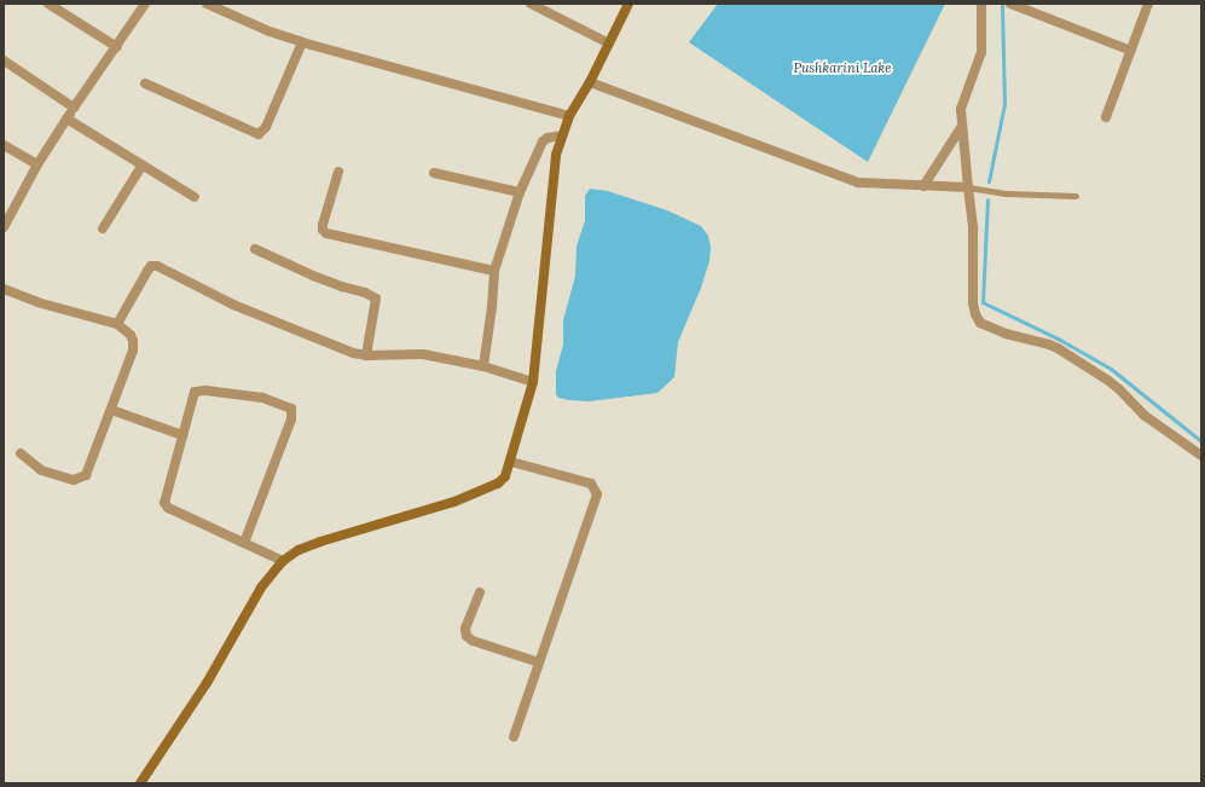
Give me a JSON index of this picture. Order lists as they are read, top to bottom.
{
  "water": ["Pushkarini Lake"]
}
